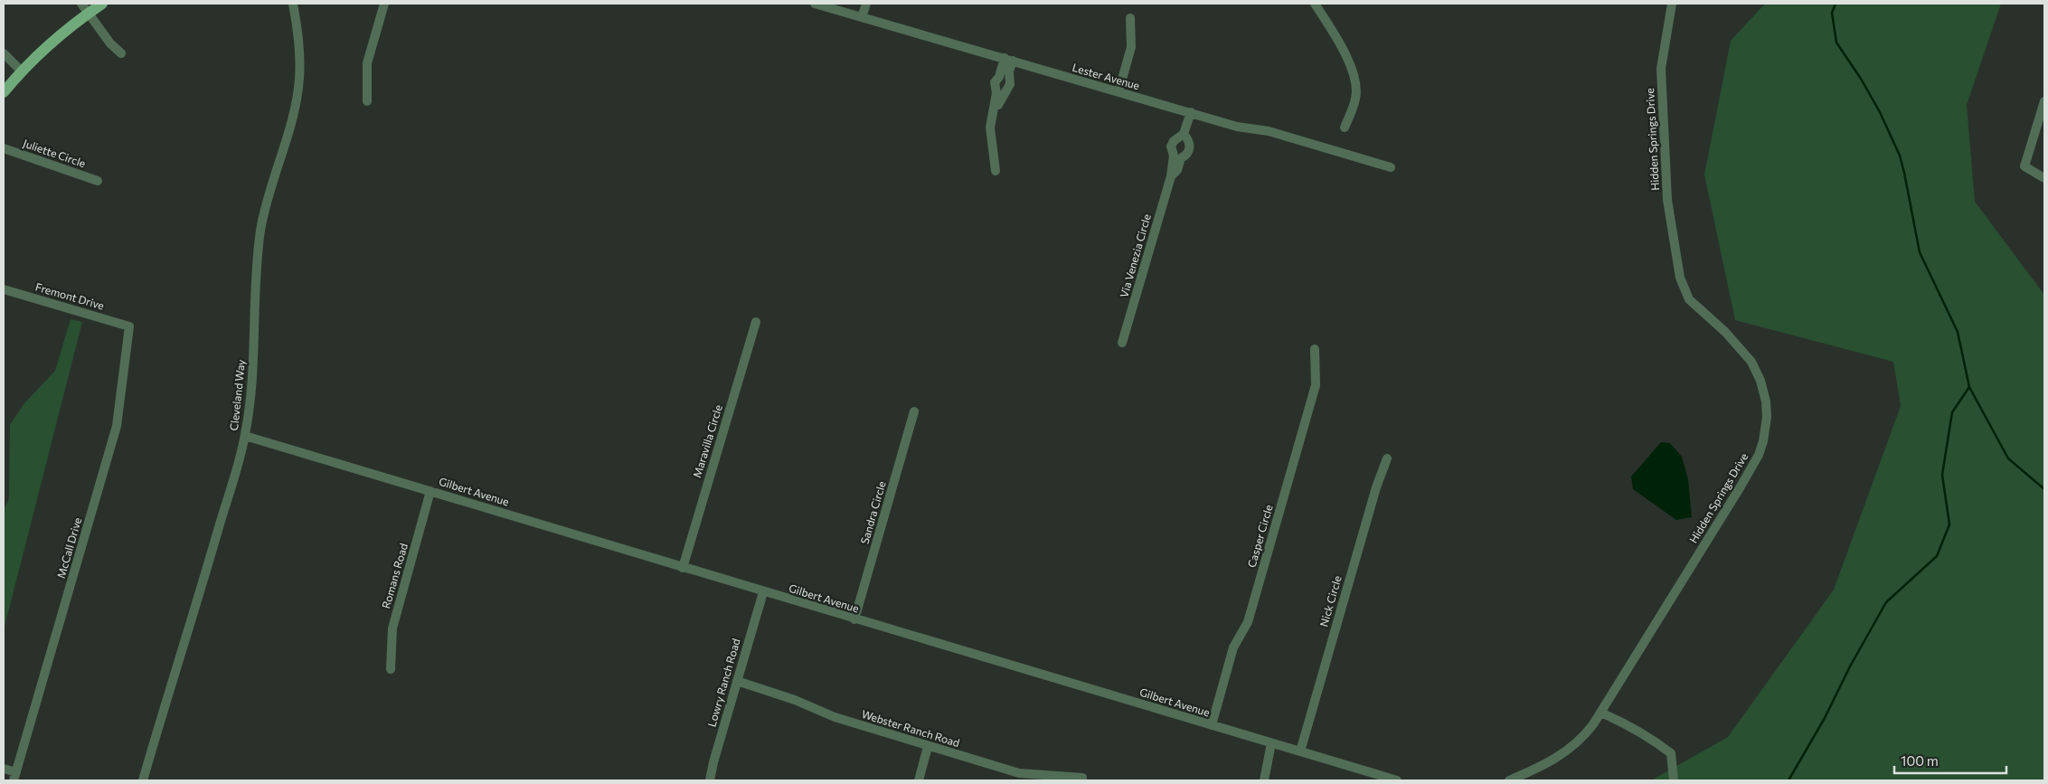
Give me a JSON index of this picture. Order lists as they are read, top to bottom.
{
  "streets": {
    "street": [
      "Lester Avenue",
      "Hidden Springs Drive",
      "Juliette Circle",
      "Via Venezia Circle",
      "Fremont Drive",
      "Cleveland Way",
      "Maravilla Circle",
      "Gilbert Avenue",
      "Sandra Circle",
      "Casper Circle",
      "McCall Drive",
      "Romans Road",
      "Nick Circle",
      "Lowry Ranch Road",
      "Webster Ranch Road"
    ]
  },
  "crossings": [
    ["Lester Avenue", "Via Venezia Circle"],
    ["Fremont Drive", "McCall Drive"],
    ["Cleveland Way", "Gilbert Avenue"],
    ["Maravilla Circle", "Gilbert Avenue"],
    ["Gilbert Avenue", "Sandra Circle"],
    ["Gilbert Avenue", "Casper Circle"],
    ["Gilbert Avenue", "Romans Road"],
    ["Gilbert Avenue", "Nick Circle"],
    ["Gilbert Avenue", "Lowry Ranch Road"],
    ["Lowry Ranch Road", "Webster Ranch Road"]
  ],
  "scale_bar": "100 m"
}
